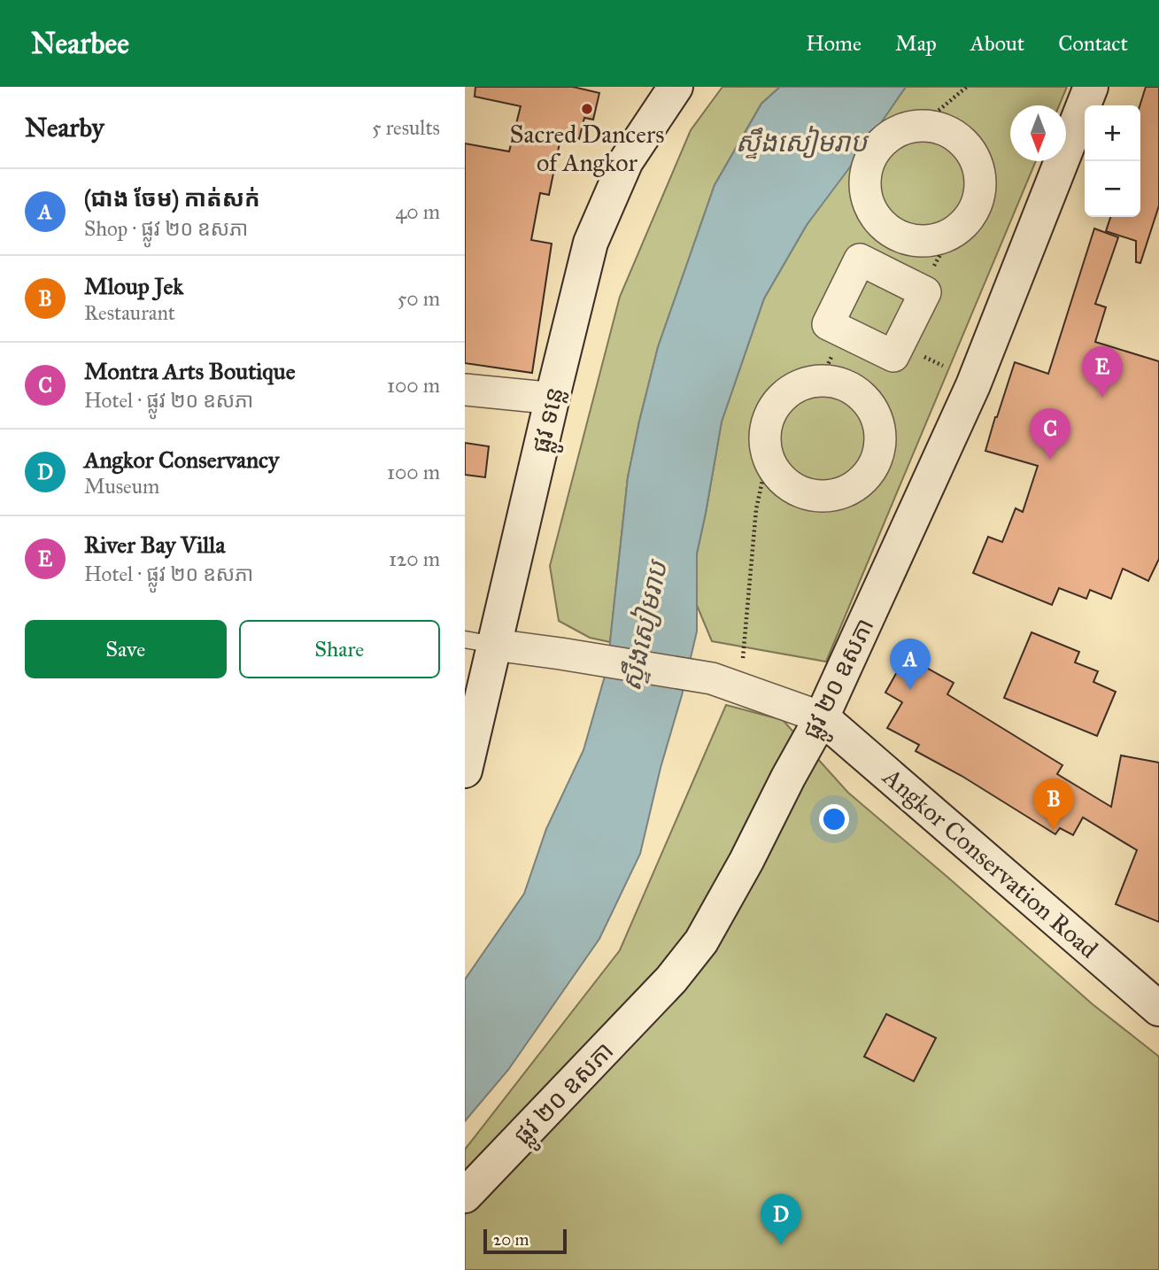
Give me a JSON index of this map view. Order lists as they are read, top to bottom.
{
  "streets": {
    "street": ["ផ្លូវ ទន្លេ", "ផ្លូវ ២០ ឧសភា", "Angkor Conservation Road"]
  },
  "crossings": [
    ["ផ្លូវ ២០ ឧសភា", "Angkor Conservation Road"]
  ],
  "water": ["ស្ទឹងសៀមរាប"],
  "places": ["Sacred Dancers of Angkor"],
  "scale_bar": "20 m",
  "north": "bottom",
  "page": {
    "header": "Nearbee",
    "nav": [
      "Home",
      "Map",
      "About",
      "Contact"
    ],
    "heading": ["Nearby", "5 results"],
    "map_buttons": ["+", "−"],
    "list": [
      {
        "mark": "A",
        "name": "(ជាង ចែម) កាត់សក់",
        "note": "Shop · ផ្លូវ ២០ ឧសភា",
        "value": "40 m"
      },
      {
        "mark": "B",
        "name": "Mloup Jek",
        "note": "Restaurant",
        "value": "50 m"
      },
      {
        "mark": "C",
        "name": "Montra Arts Boutique",
        "note": "Hotel · ផ្លូវ ២០ ឧសភា",
        "value": "100 m"
      },
      {
        "mark": "D",
        "name": "Angkor Conservancy",
        "note": "Museum",
        "value": "100 m"
      },
      {
        "mark": "E",
        "name": "River Bay Villa",
        "note": "Hotel · ផ្លូវ ២០ ឧសភា",
        "value": "120 m"
      }
    ],
    "pins": [
      "E",
      "C",
      "A",
      "B",
      "D"
    ],
    "buttons": ["Save", "Share"],
    "scale": "20 m"
  }
}
